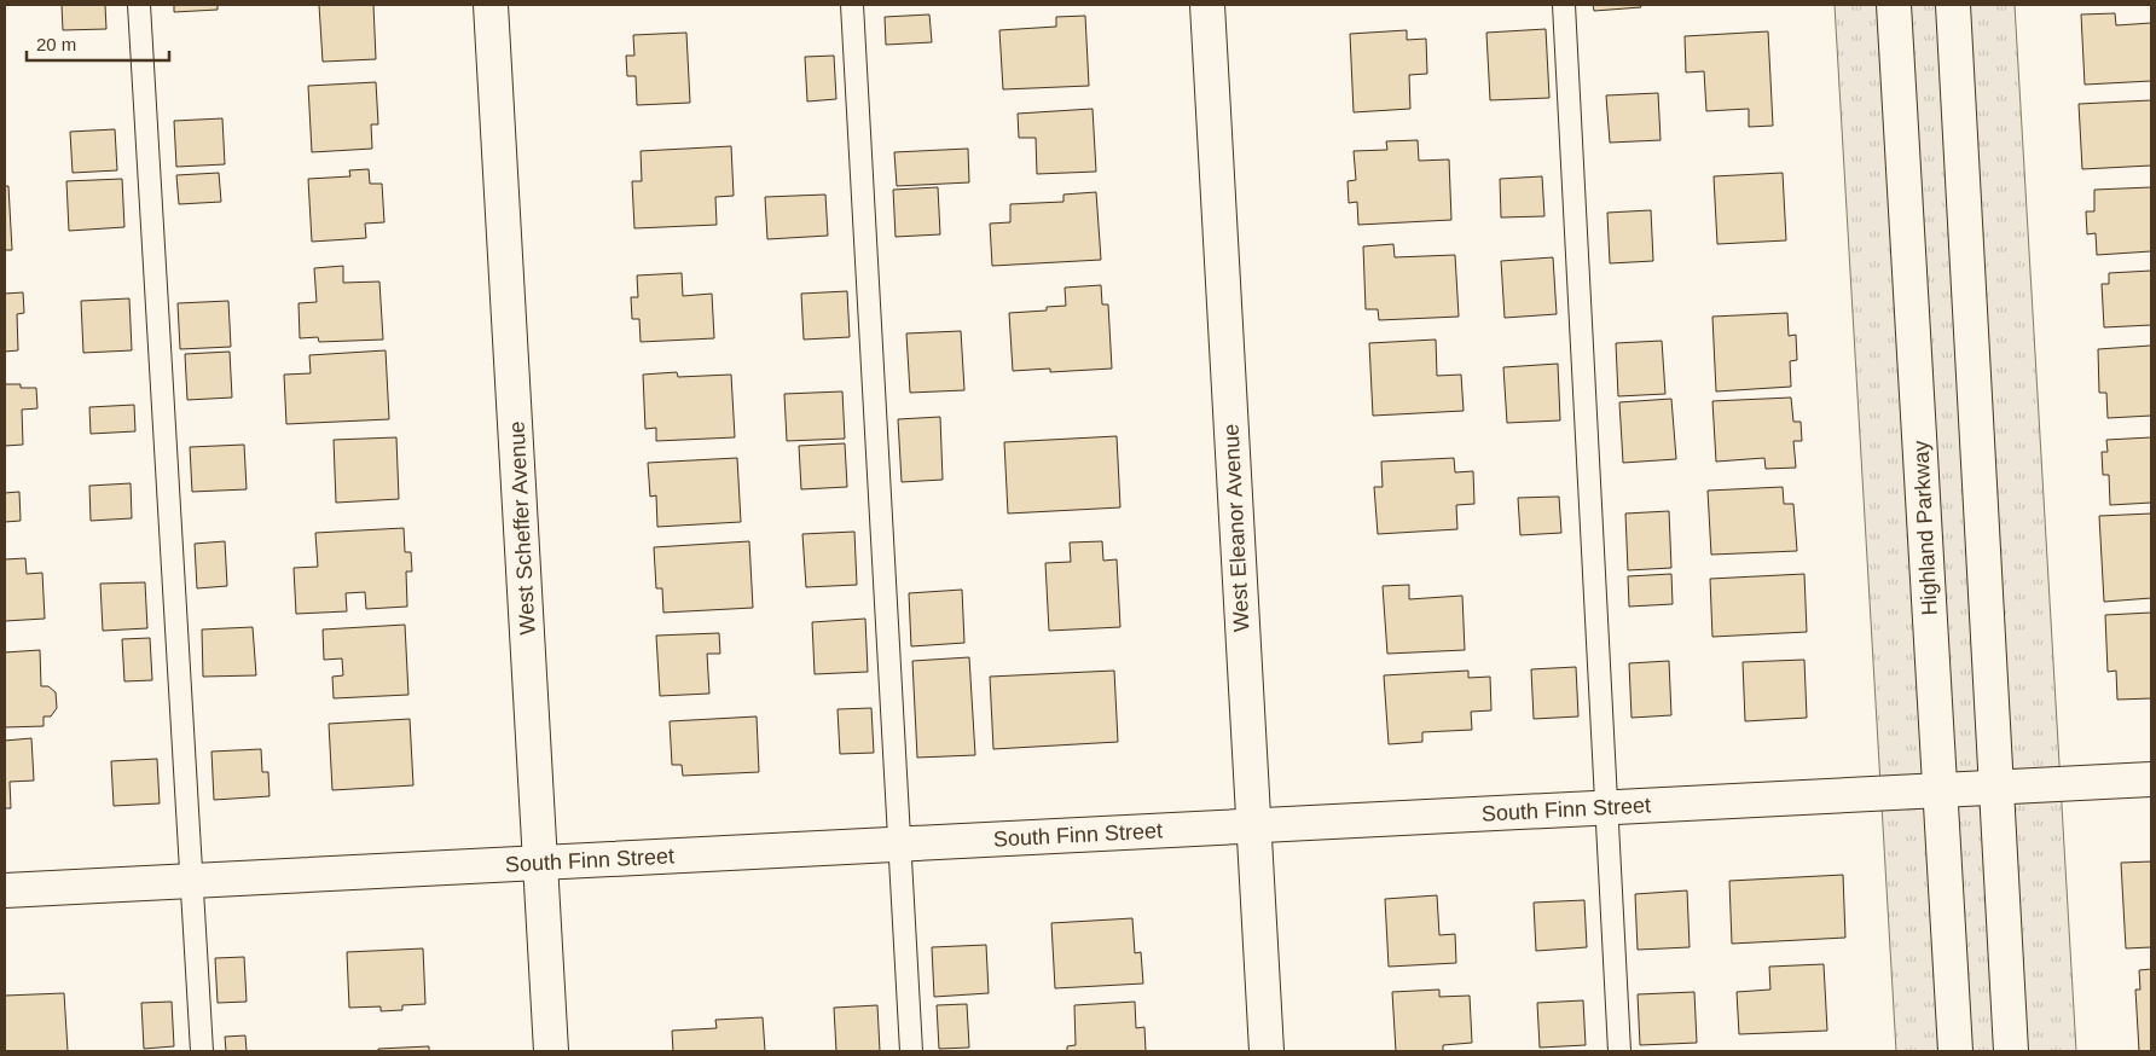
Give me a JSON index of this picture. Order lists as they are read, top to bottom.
{
  "streets": {
    "street": [
      "West Scheffer Avenue",
      "West Eleanor Avenue",
      "Highland Parkway",
      "South Finn Street"
    ]
  },
  "crossings": [
    ["West Scheffer Avenue", "South Finn Street"],
    ["West Eleanor Avenue", "South Finn Street"],
    ["Highland Parkway", "South Finn Street"]
  ],
  "scale_bar": "20 m"
}
